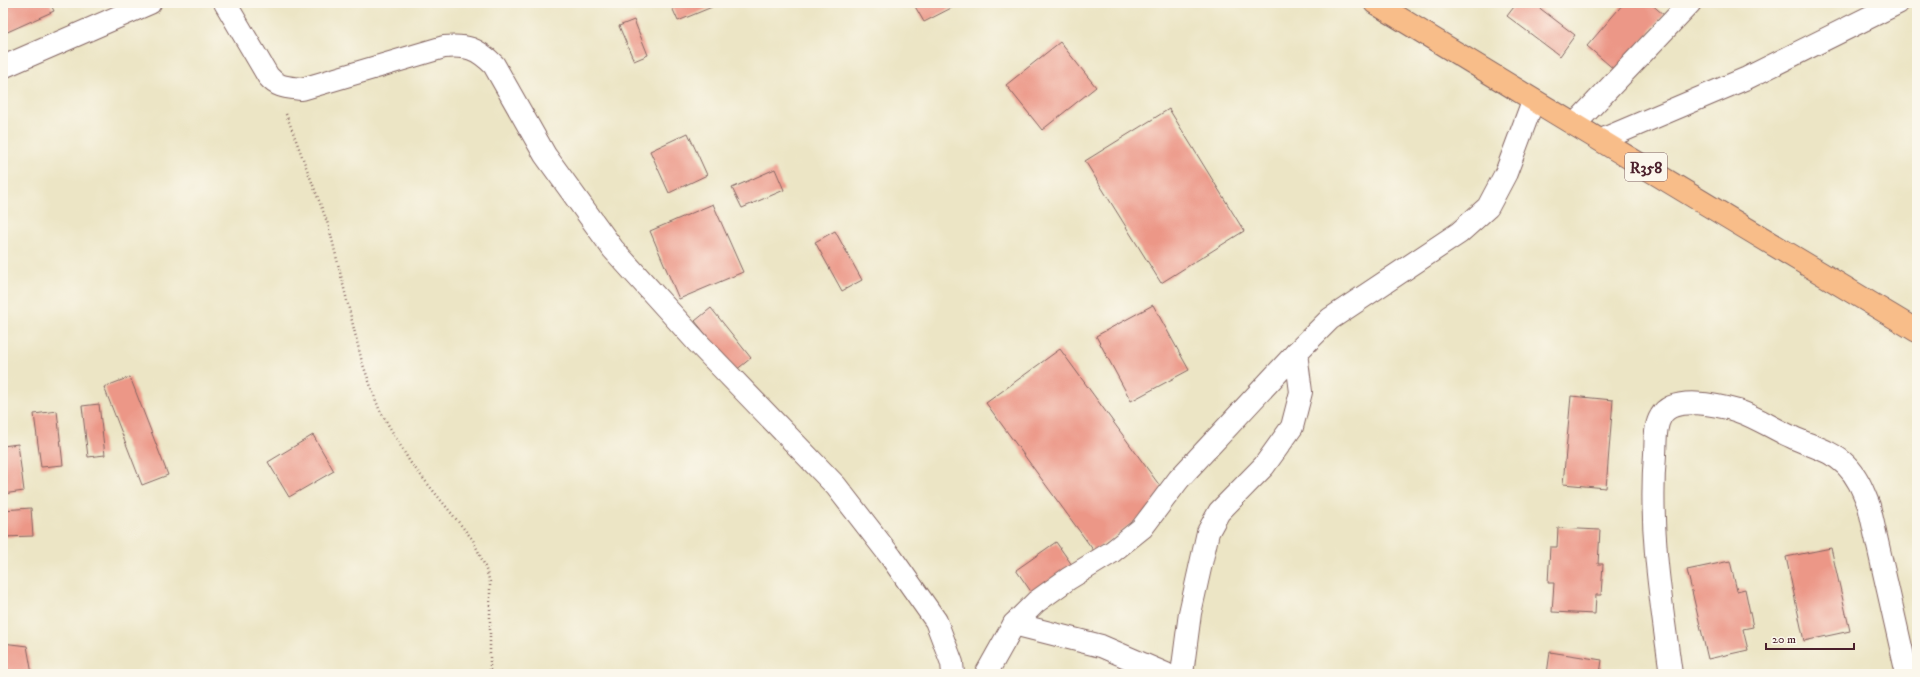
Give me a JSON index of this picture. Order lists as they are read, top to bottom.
{
  "streets": {
    "main road": ["R358"]
  },
  "scale_bar": "20 m"
}
